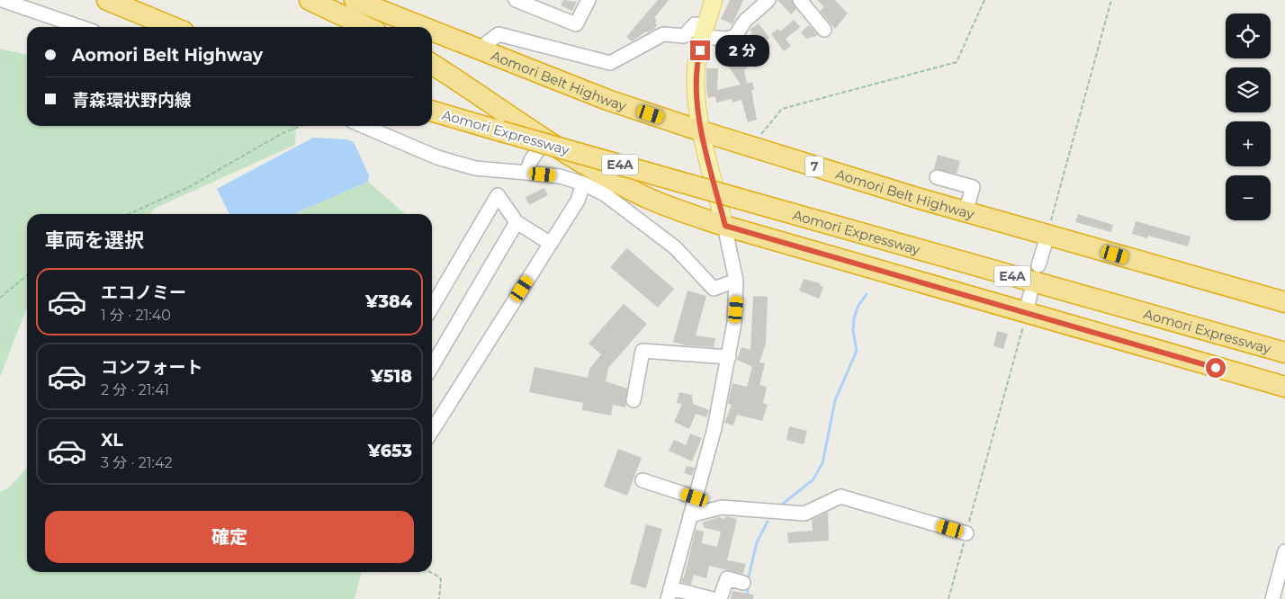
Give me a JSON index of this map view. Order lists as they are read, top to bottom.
{
  "streets": {
    "highway": [
      "Aomori Belt Highway",
      "Aomori Expressway",
      "E4A",
      "7"
    ]
  },
  "page": {
    "map_buttons": ["+", "−"],
    "banner": ["Aomori Belt Highway", "青森環状野内線"],
    "bubble": "2 分",
    "heading": "車両を選択",
    "list": [
      {
        "name": "エコノミー",
        "note": "1 分 · 21:40",
        "value": "¥384"
      },
      {
        "name": "コンフォート",
        "note": "2 分 · 21:41",
        "value": "¥518"
      },
      {
        "name": "XL",
        "note": "3 分 · 21:42",
        "value": "¥653"
      }
    ],
    "buttons": "確定"
  }
}
